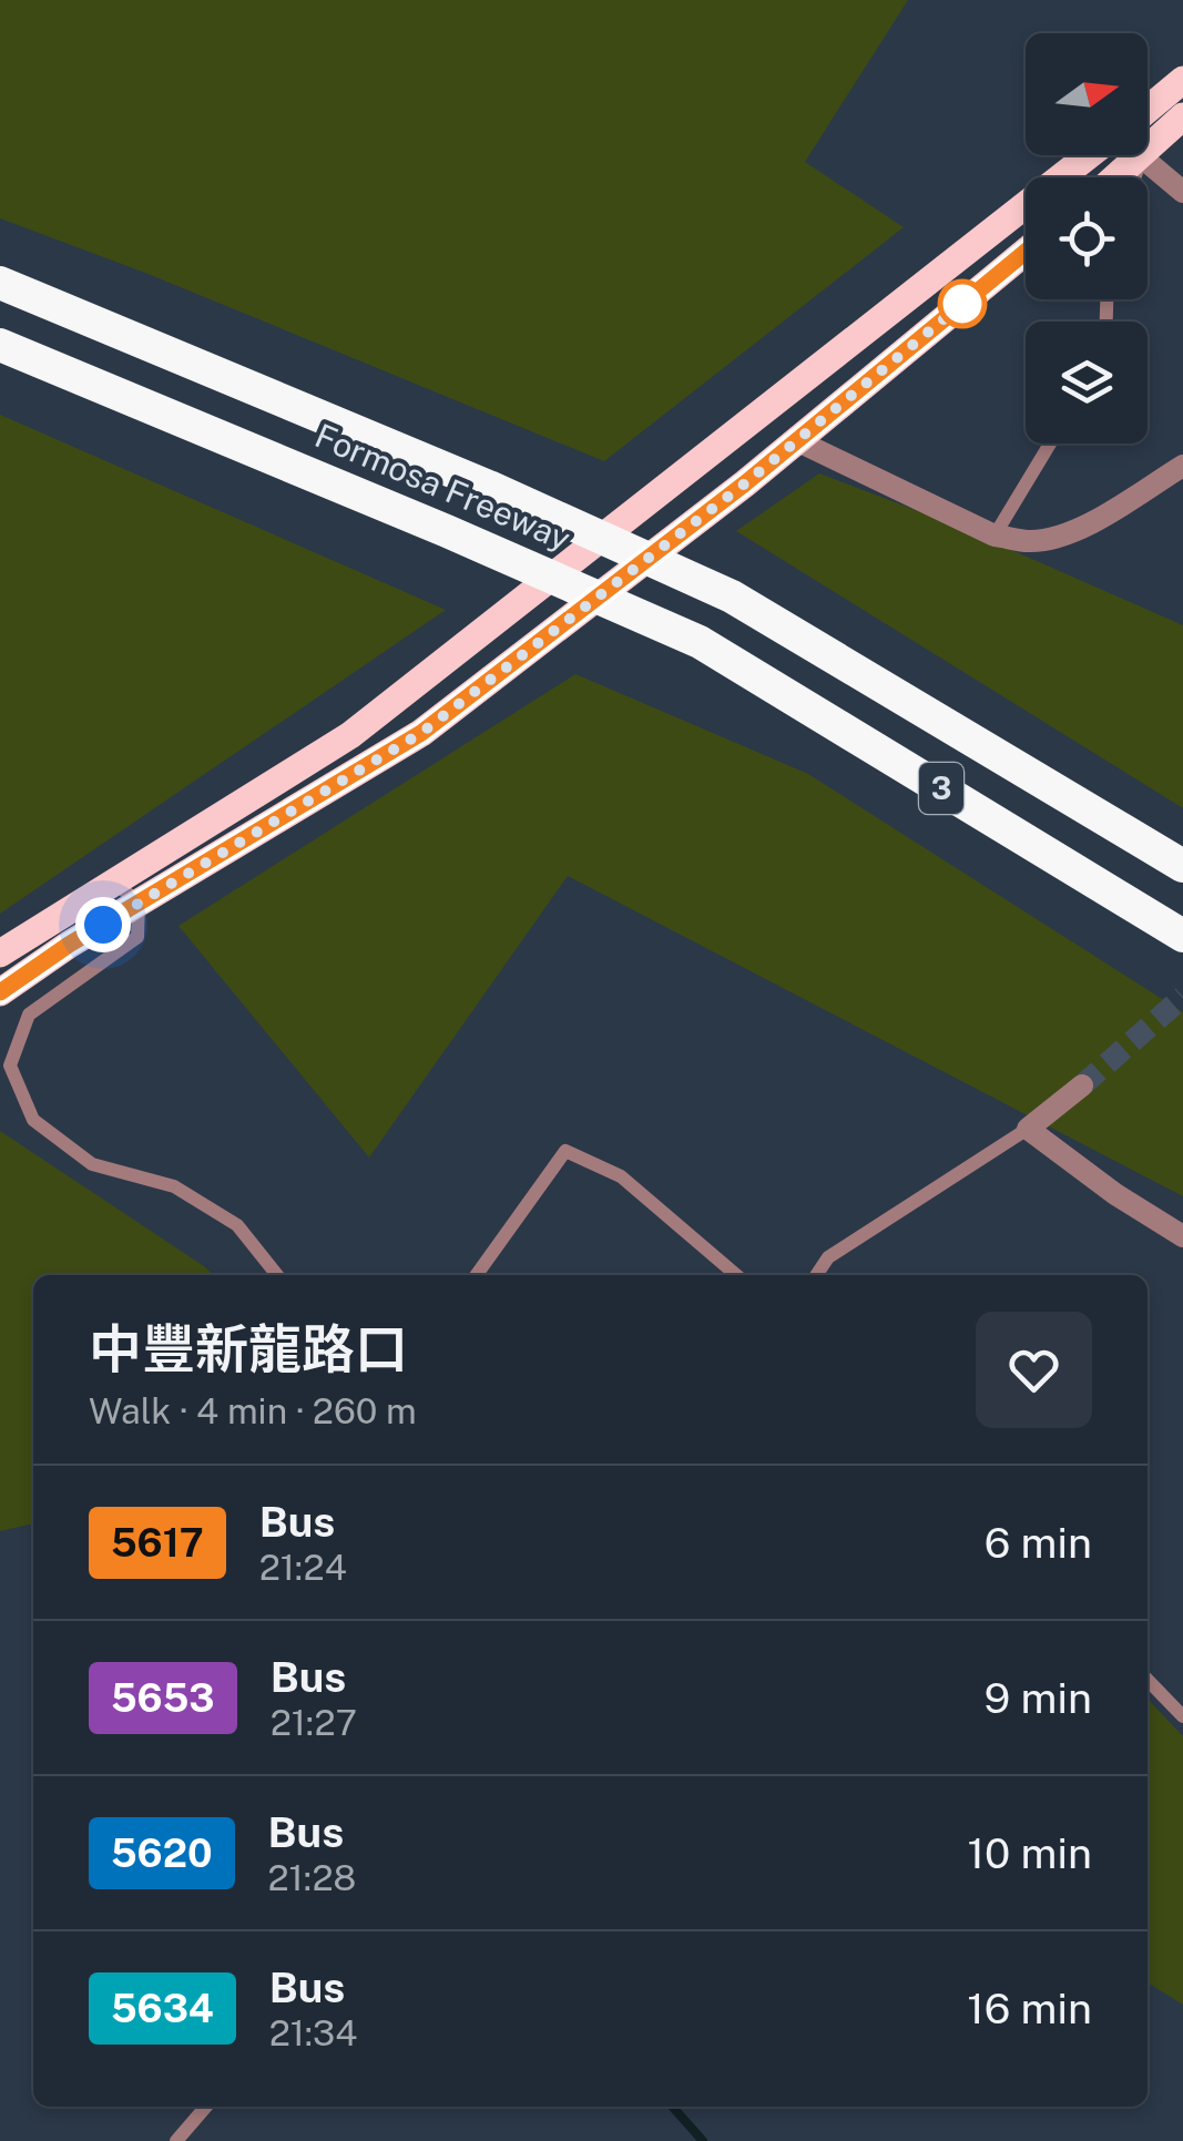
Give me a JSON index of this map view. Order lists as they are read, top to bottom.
{
  "streets": {
    "highway": ["Formosa Freeway", "3"]
  },
  "lines": ["bus line 5617"],
  "north": "right",
  "page": {
    "heading": ["中豐新龍路口", "Walk · 4 min · 260 m"],
    "list": [
      {
        "mark": "5617",
        "name": "Bus",
        "note": "21:24",
        "value": "6 min"
      },
      {
        "mark": "5653",
        "name": "Bus",
        "note": "21:27",
        "value": "9 min"
      },
      {
        "mark": "5620",
        "name": "Bus",
        "note": "21:28",
        "value": "10 min"
      },
      {
        "mark": "5634",
        "name": "Bus",
        "note": "21:34",
        "value": "16 min"
      }
    ]
  }
}
